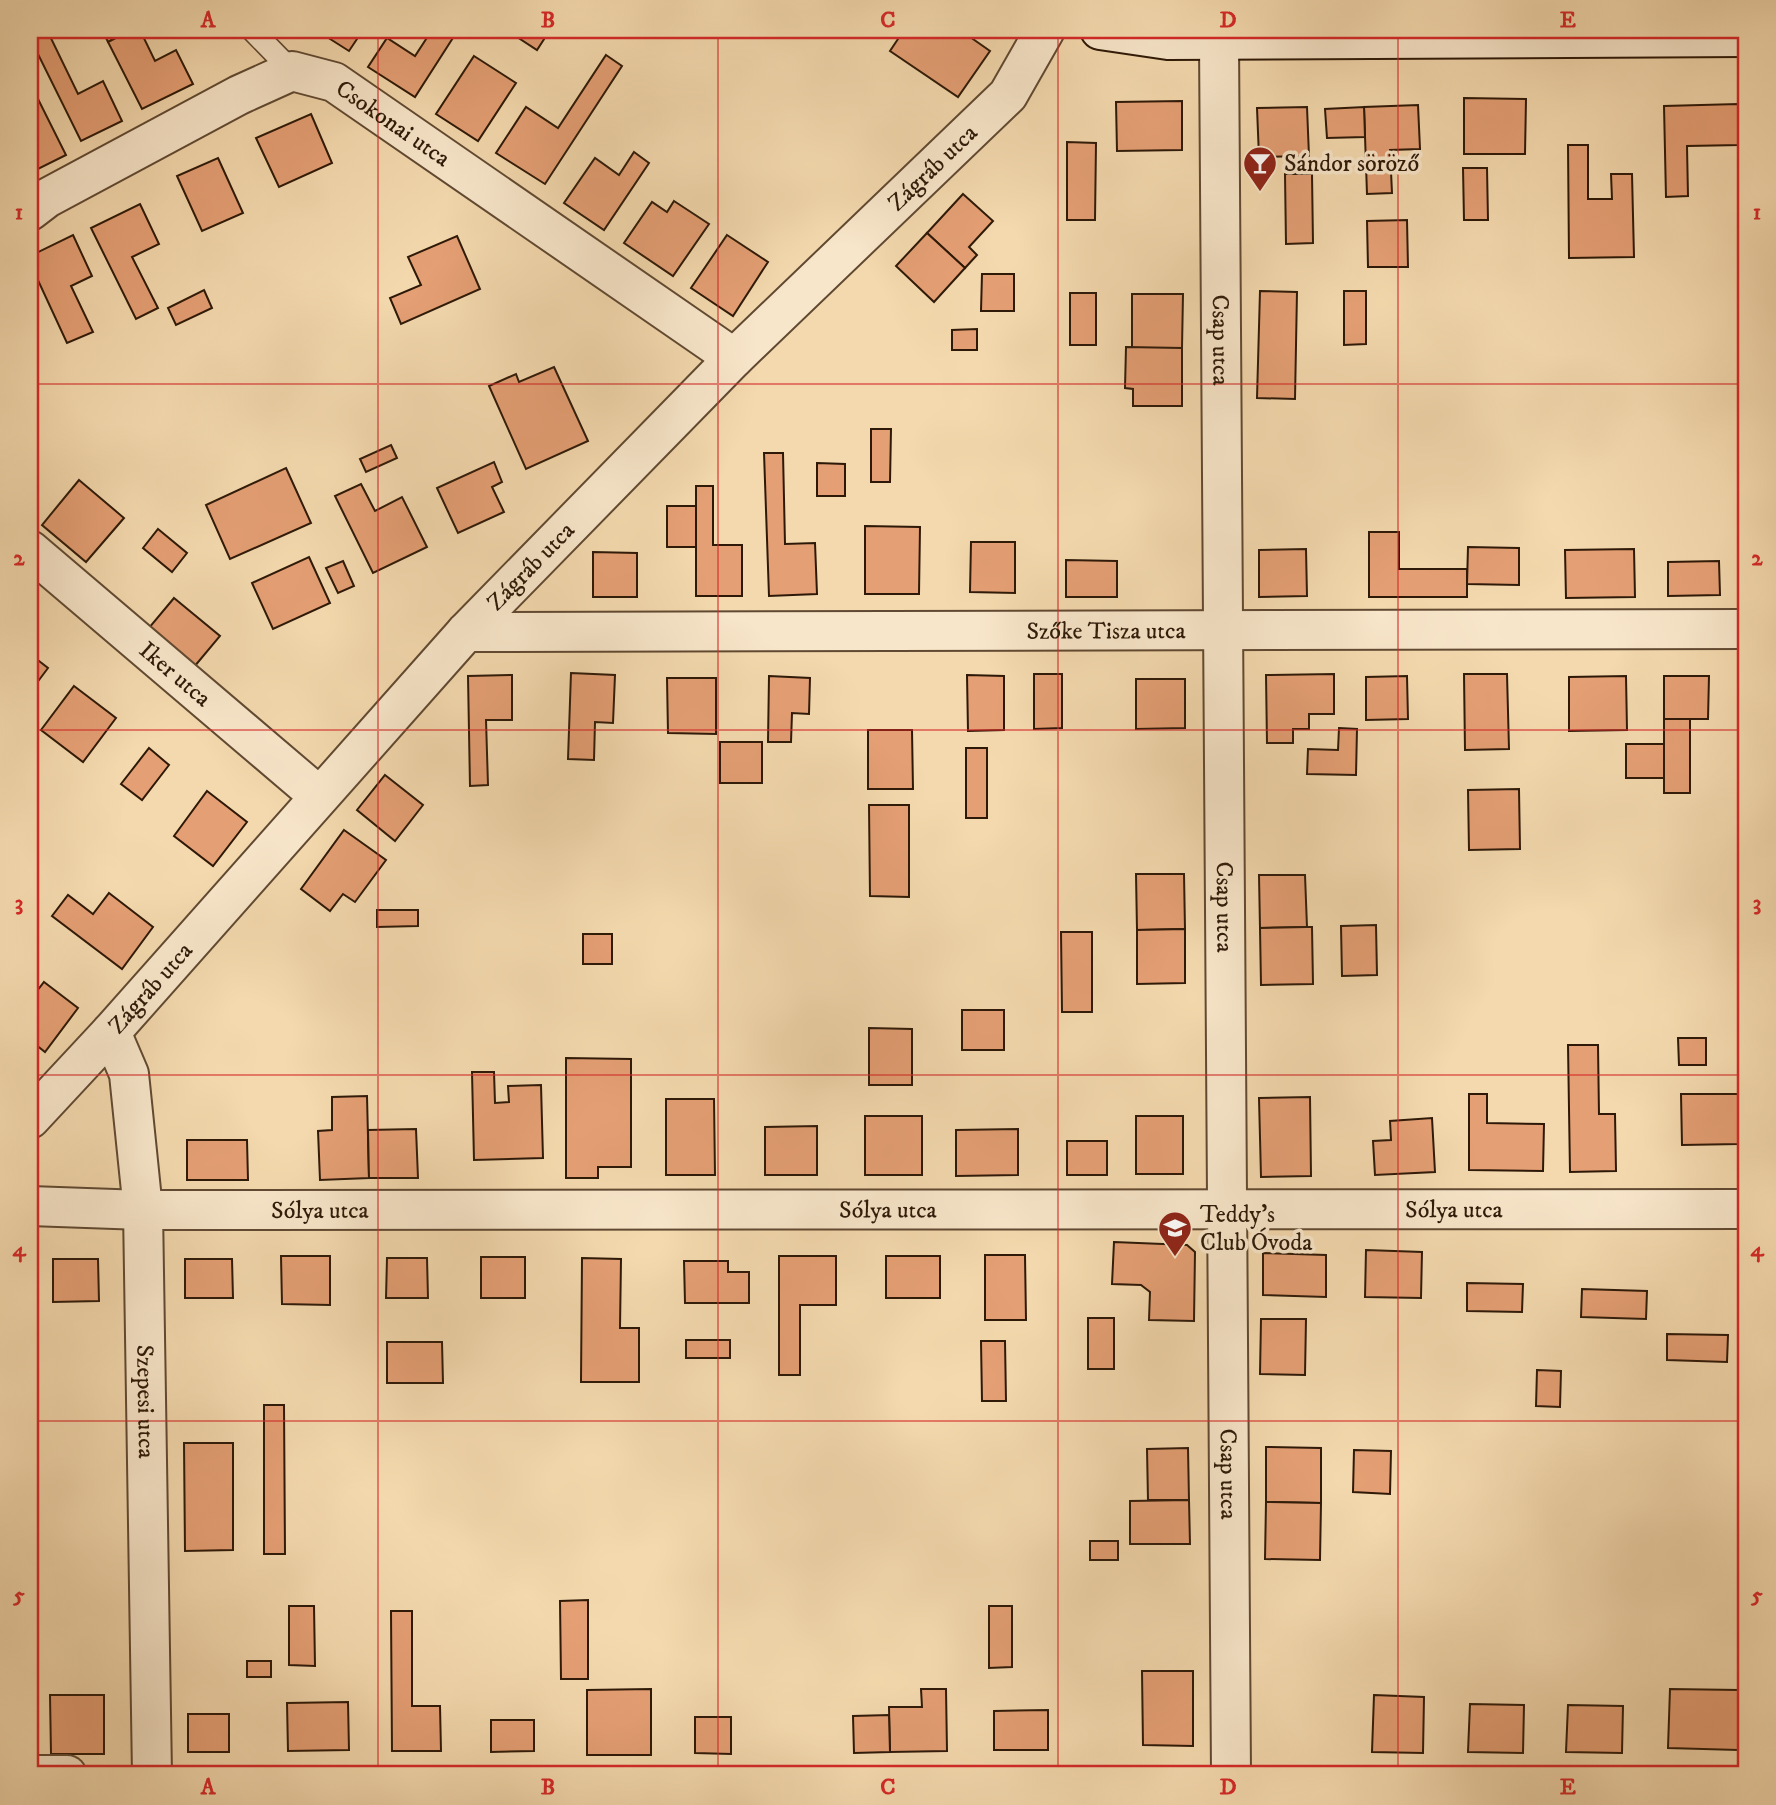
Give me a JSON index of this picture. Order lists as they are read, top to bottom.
{
  "streets": {
    "street": [
      "Csokonai utca",
      "Zágráb utca",
      "Csap utca",
      "Szőke Tisza utca",
      "Iker utca",
      "Sólya utca",
      "Szepesi utca"
    ]
  },
  "crossings": [
    ["Csokonai utca", "Zágráb utca"],
    ["Zágráb utca", "Szőke Tisza utca"],
    ["Zágráb utca", "Iker utca"],
    ["Zágráb utca", "Szepesi utca"],
    ["Csap utca", "Szőke Tisza utca"],
    ["Csap utca", "Sólya utca"],
    ["Sólya utca", "Szepesi utca"]
  ],
  "places": {
    "bar": ["Sándor söröző"],
    "school or university": ["Teddy's Club Óvoda"]
  },
  "grid": {
    "columns": [
      "A",
      "B",
      "C",
      "D",
      "E"
    ],
    "rows": [
      "1",
      "2",
      "3",
      "4",
      "5"
    ]
  }
}
